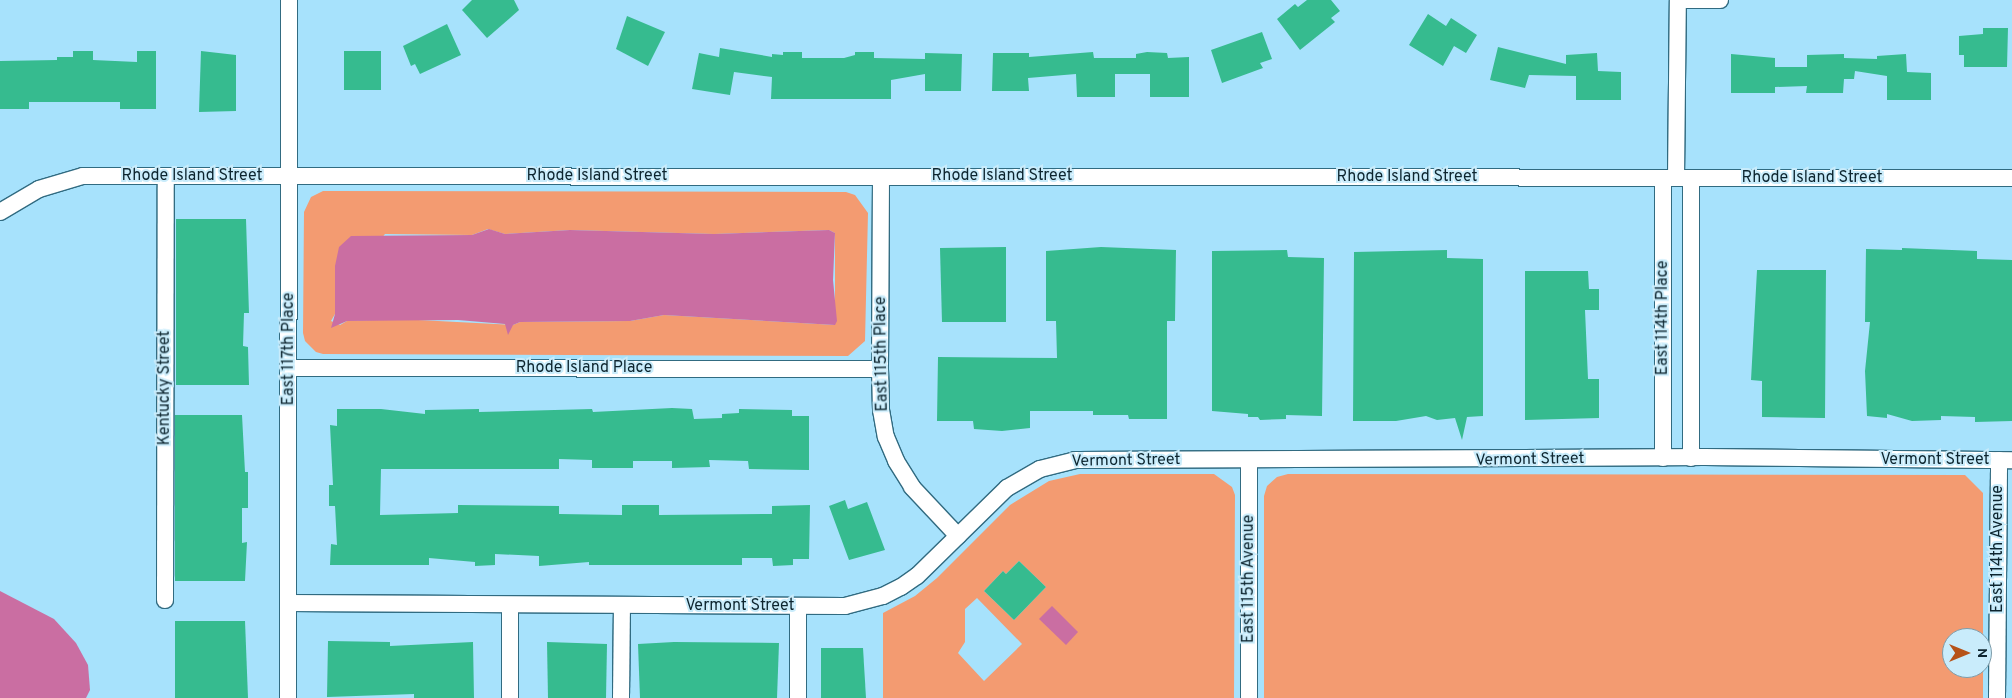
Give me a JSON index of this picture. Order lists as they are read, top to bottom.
{
  "streets": {
    "street": [
      "Rhode Island Street",
      "East 114th Place",
      "East 117th Place",
      "East 115th Place",
      "Rhode Island Place",
      "Kentucky Street",
      "Vermont Street",
      "East 114th Avenue",
      "East 115th Avenue"
    ]
  },
  "crossings": [
    ["Rhode Island Street", "East 114th Place"],
    ["Rhode Island Street", "East 117th Place"],
    ["Rhode Island Street", "East 115th Place"],
    ["Rhode Island Street", "Kentucky Street"],
    ["East 114th Place", "Vermont Street"],
    ["East 117th Place", "Rhode Island Place"],
    ["East 117th Place", "Vermont Street"],
    ["East 115th Place", "Rhode Island Place"],
    ["East 115th Place", "Vermont Street"],
    ["Vermont Street", "East 114th Avenue"],
    ["Vermont Street", "East 115th Avenue"]
  ],
  "north": "right"
}
